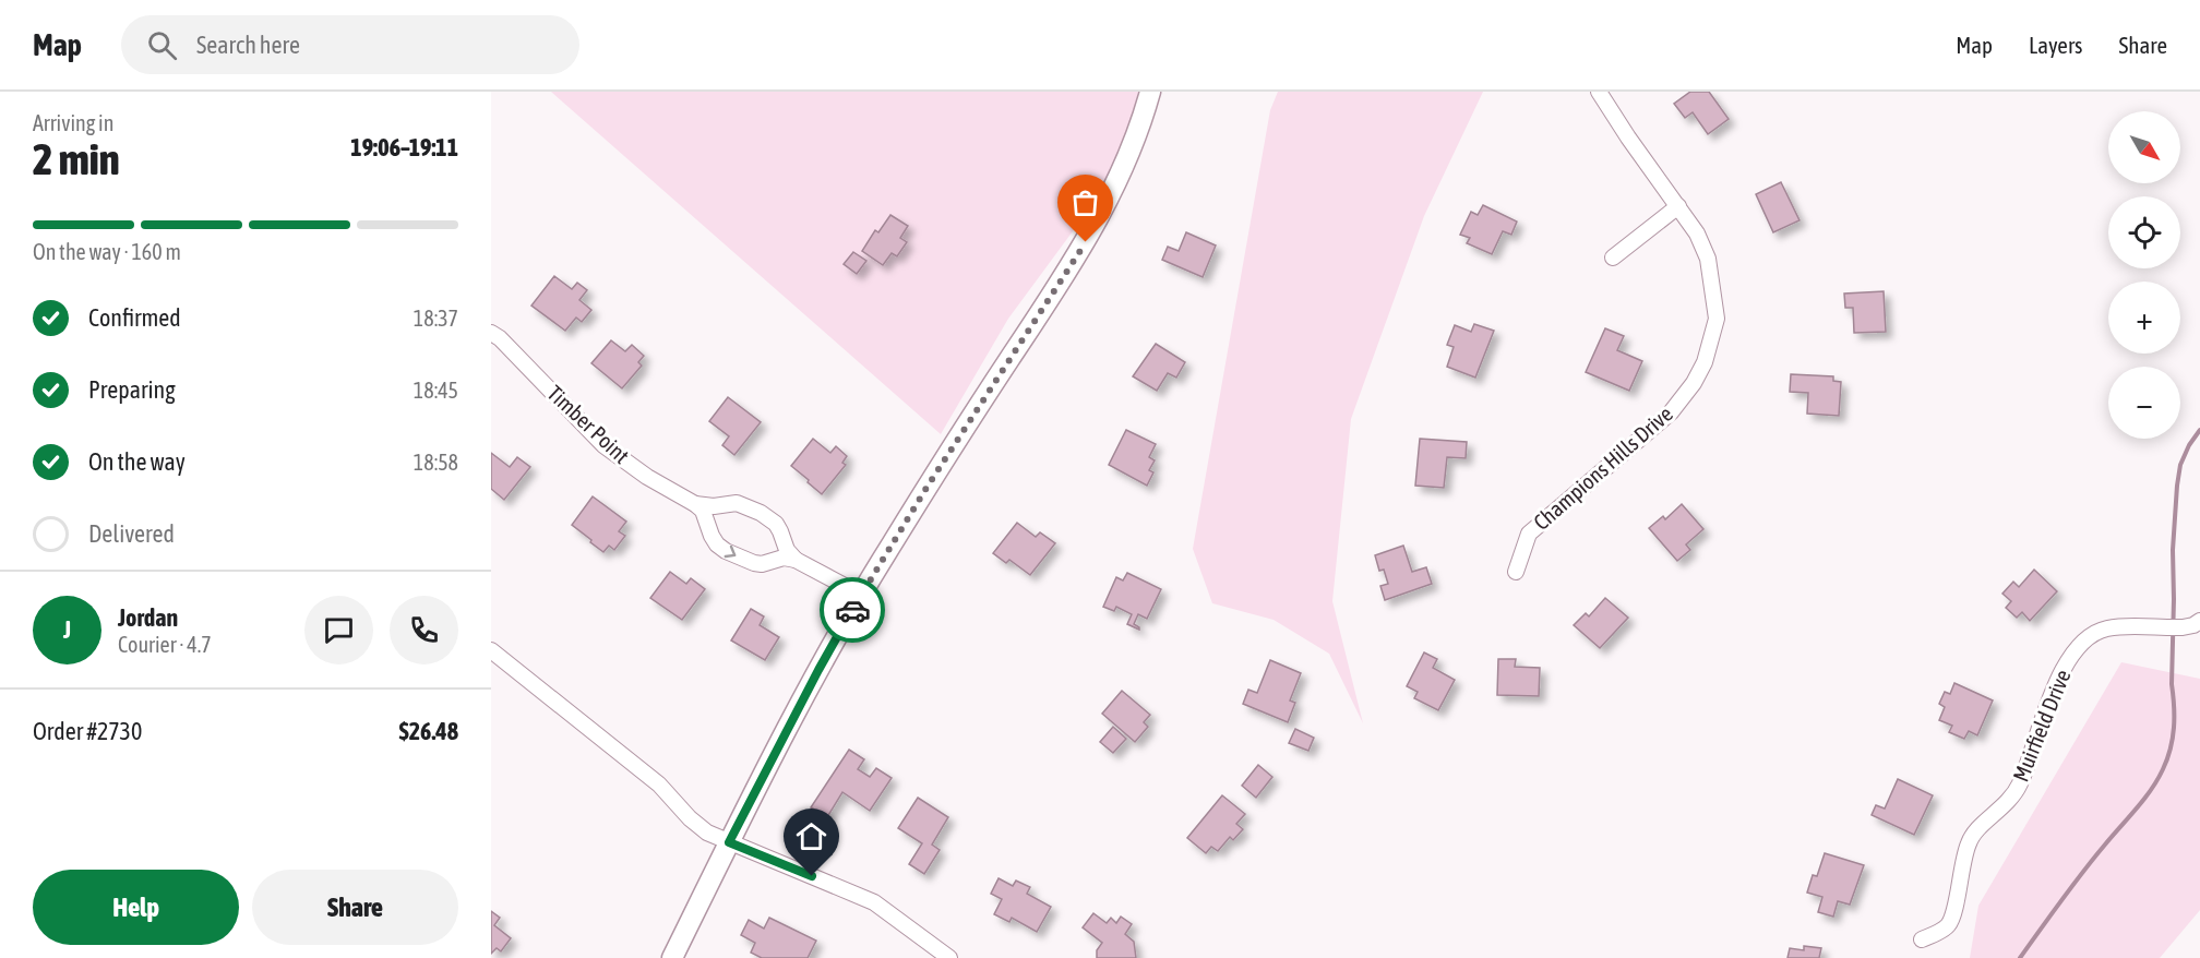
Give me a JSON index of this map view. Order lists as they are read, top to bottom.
{
  "streets": {
    "street": ["Timber Point", "Champions Hills Drive", "Muirfield Drive"]
  },
  "north": "bottom right",
  "page": {
    "header": "Map",
    "search": "Search here",
    "nav": ["Map", "Layers", "Share"],
    "heading": ["2 min", "Arriving in", "19:06–19:11"],
    "panel": [
      "Jordan",
      "Courier · 4.7",
      "Order #2730",
      "$26.48"
    ],
    "map_buttons": ["+", "−"],
    "bar": "On the way · 160 m",
    "list": [
      ["Confirmed", "18:37"],
      ["Preparing", "18:45"],
      ["On the way", "18:58"],
      "Delivered"
    ],
    "round": "J",
    "buttons": ["Help", "Share"]
  }
}
